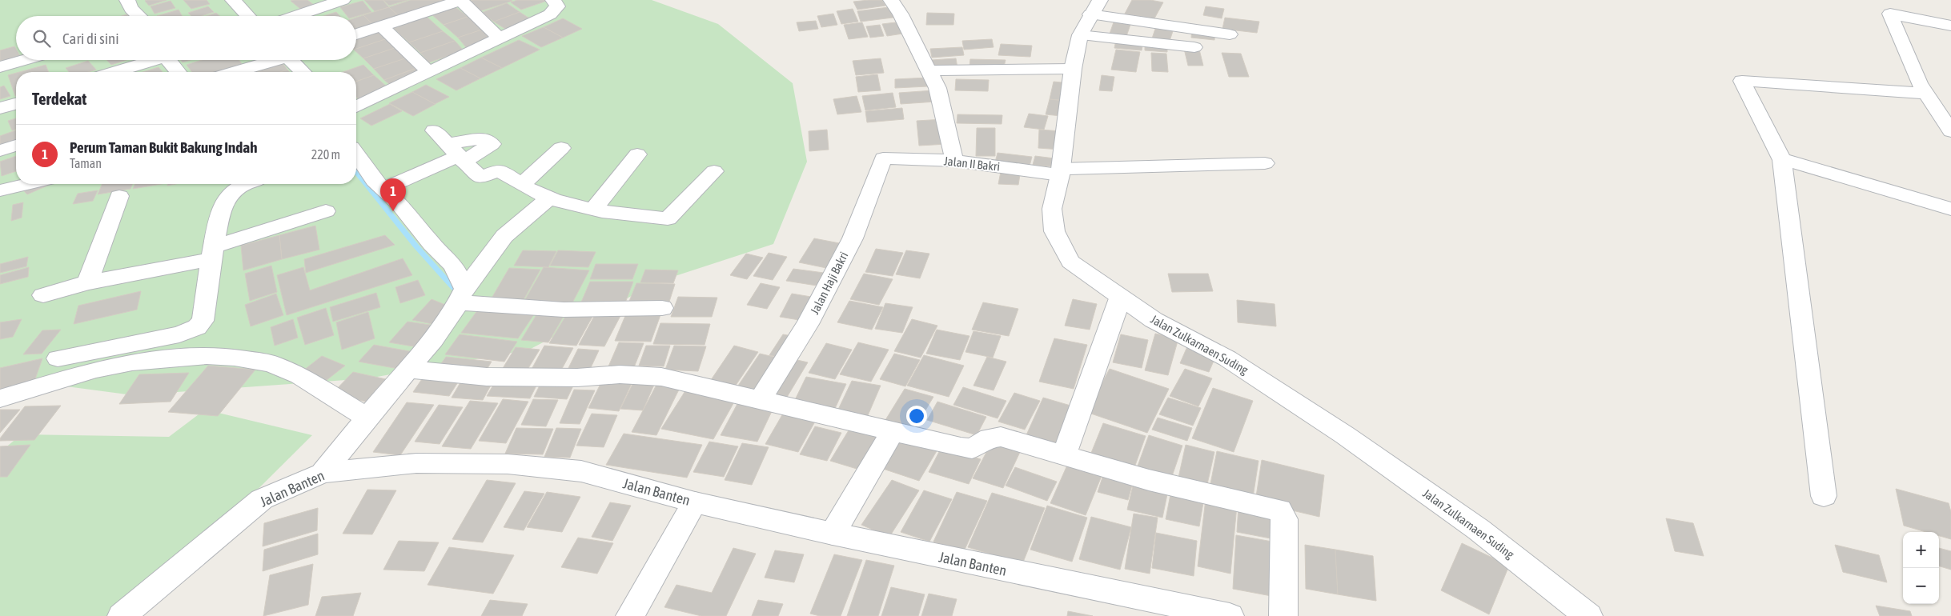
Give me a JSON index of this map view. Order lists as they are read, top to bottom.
{
  "streets": {
    "street": [
      "Jalan II Bakri",
      "Jalan Haji Bakri",
      "Jalan Zulkarnaen Suding",
      "Jalan Banten"
    ]
  },
  "crossings": [
    ["Jalan II Bakri", "Jalan Haji Bakri"],
    ["Jalan II Bakri", "Jalan Zulkarnaen Suding"]
  ],
  "page": {
    "search": "Cari di sini",
    "heading": "Terdekat",
    "list": [
      {
        "mark": "1",
        "name": "Perum Taman Bukit Bakung Indah",
        "note": "Taman",
        "value": "220 m"
      }
    ],
    "pins": "1",
    "map_buttons": ["+", "−"]
  }
}
